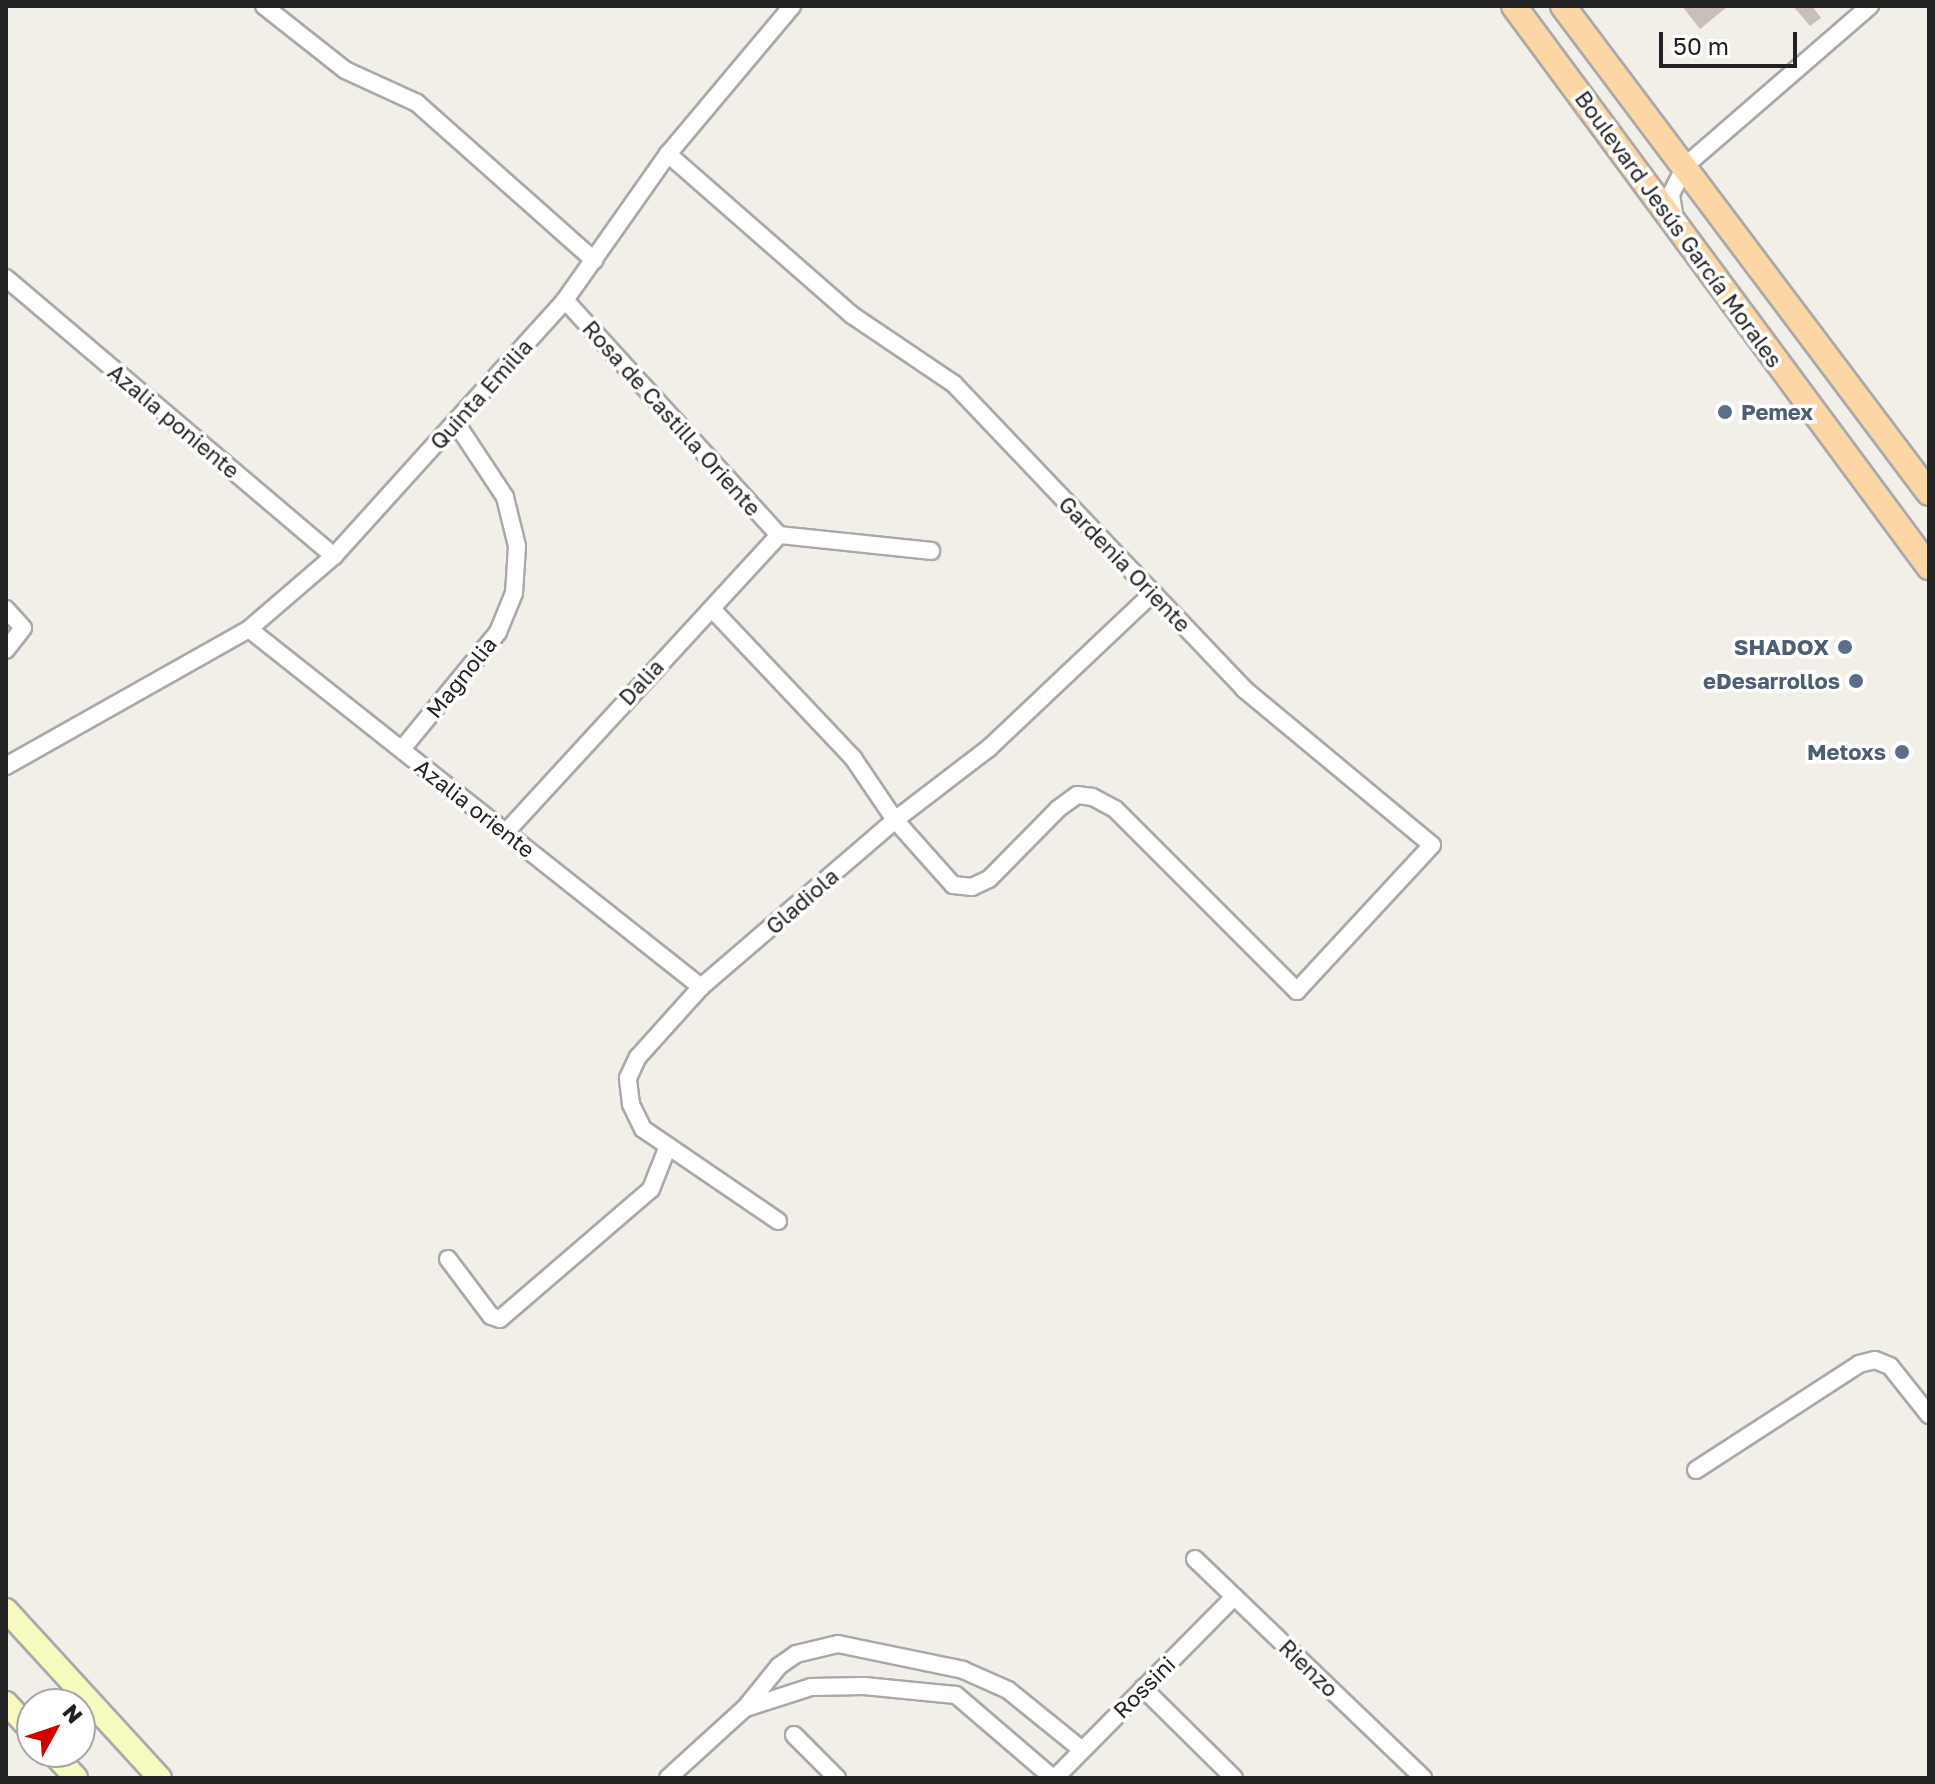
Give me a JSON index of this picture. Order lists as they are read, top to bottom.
{
  "streets": {
    "main road": ["Boulevard Jesús García Morales"],
    "street": [
      "Quinta Emilia",
      "Rosa de Castilla Oriente",
      "Azalia poniente",
      "Gardenia Oriente",
      "Magnolia",
      "Dalia",
      "Azalia oriente",
      "Gladiola",
      "Rienzo",
      "Rossini"
    ]
  },
  "crossings": [
    ["Quinta Emilia", "Rosa de Castilla Oriente"],
    ["Quinta Emilia", "Azalia poniente"],
    ["Quinta Emilia", "Gardenia Oriente"],
    ["Quinta Emilia", "Magnolia"],
    ["Quinta Emilia", "Azalia oriente"],
    ["Rosa de Castilla Oriente", "Dalia"],
    ["Gardenia Oriente", "Gladiola"],
    ["Magnolia", "Azalia oriente"],
    ["Dalia", "Azalia oriente"],
    ["Azalia oriente", "Gladiola"],
    ["Rienzo", "Rossini"]
  ],
  "places": [
    "Pemex",
    "SHADOX",
    "eDesarrollos",
    "Metoxs"
  ],
  "scale_bar": "50 m",
  "north": "top right"
}
